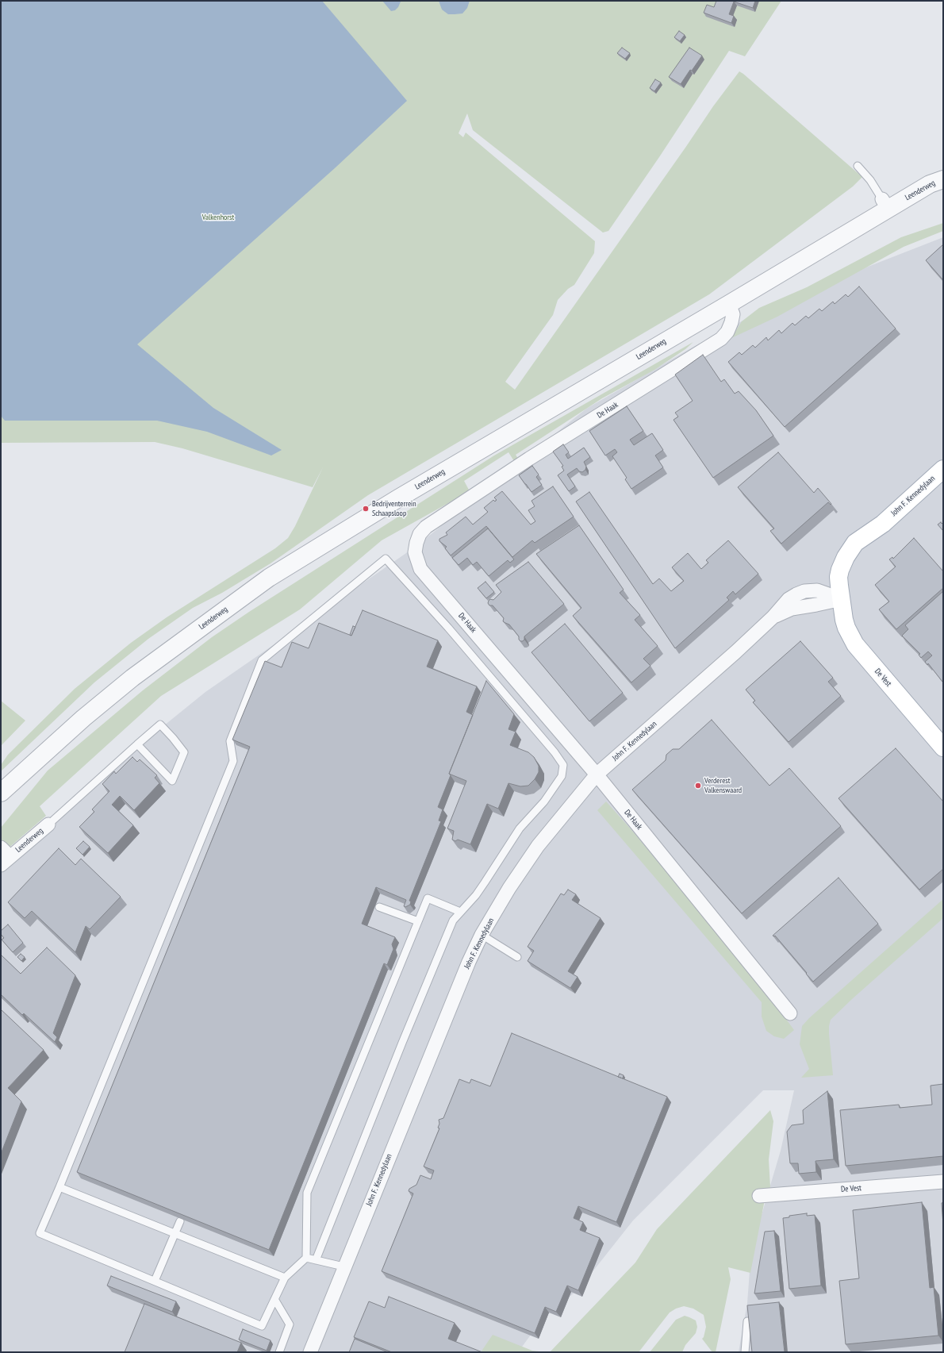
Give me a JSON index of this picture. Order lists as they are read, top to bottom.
{
  "streets": {
    "main road": ["John F. Kennedylaan", "De Vest"],
    "street": ["Leenderweg", "De Haak"]
  },
  "crossings": [
    ["Leenderweg", "De Haak"],
    ["De Haak", "John F. Kennedylaan"],
    ["John F. Kennedylaan", "De Vest"]
  ],
  "parks": ["Valkenhorst"],
  "places": ["Bedrijventerrein Schaapsloop", "Verderest Valkenswaard"]
}
